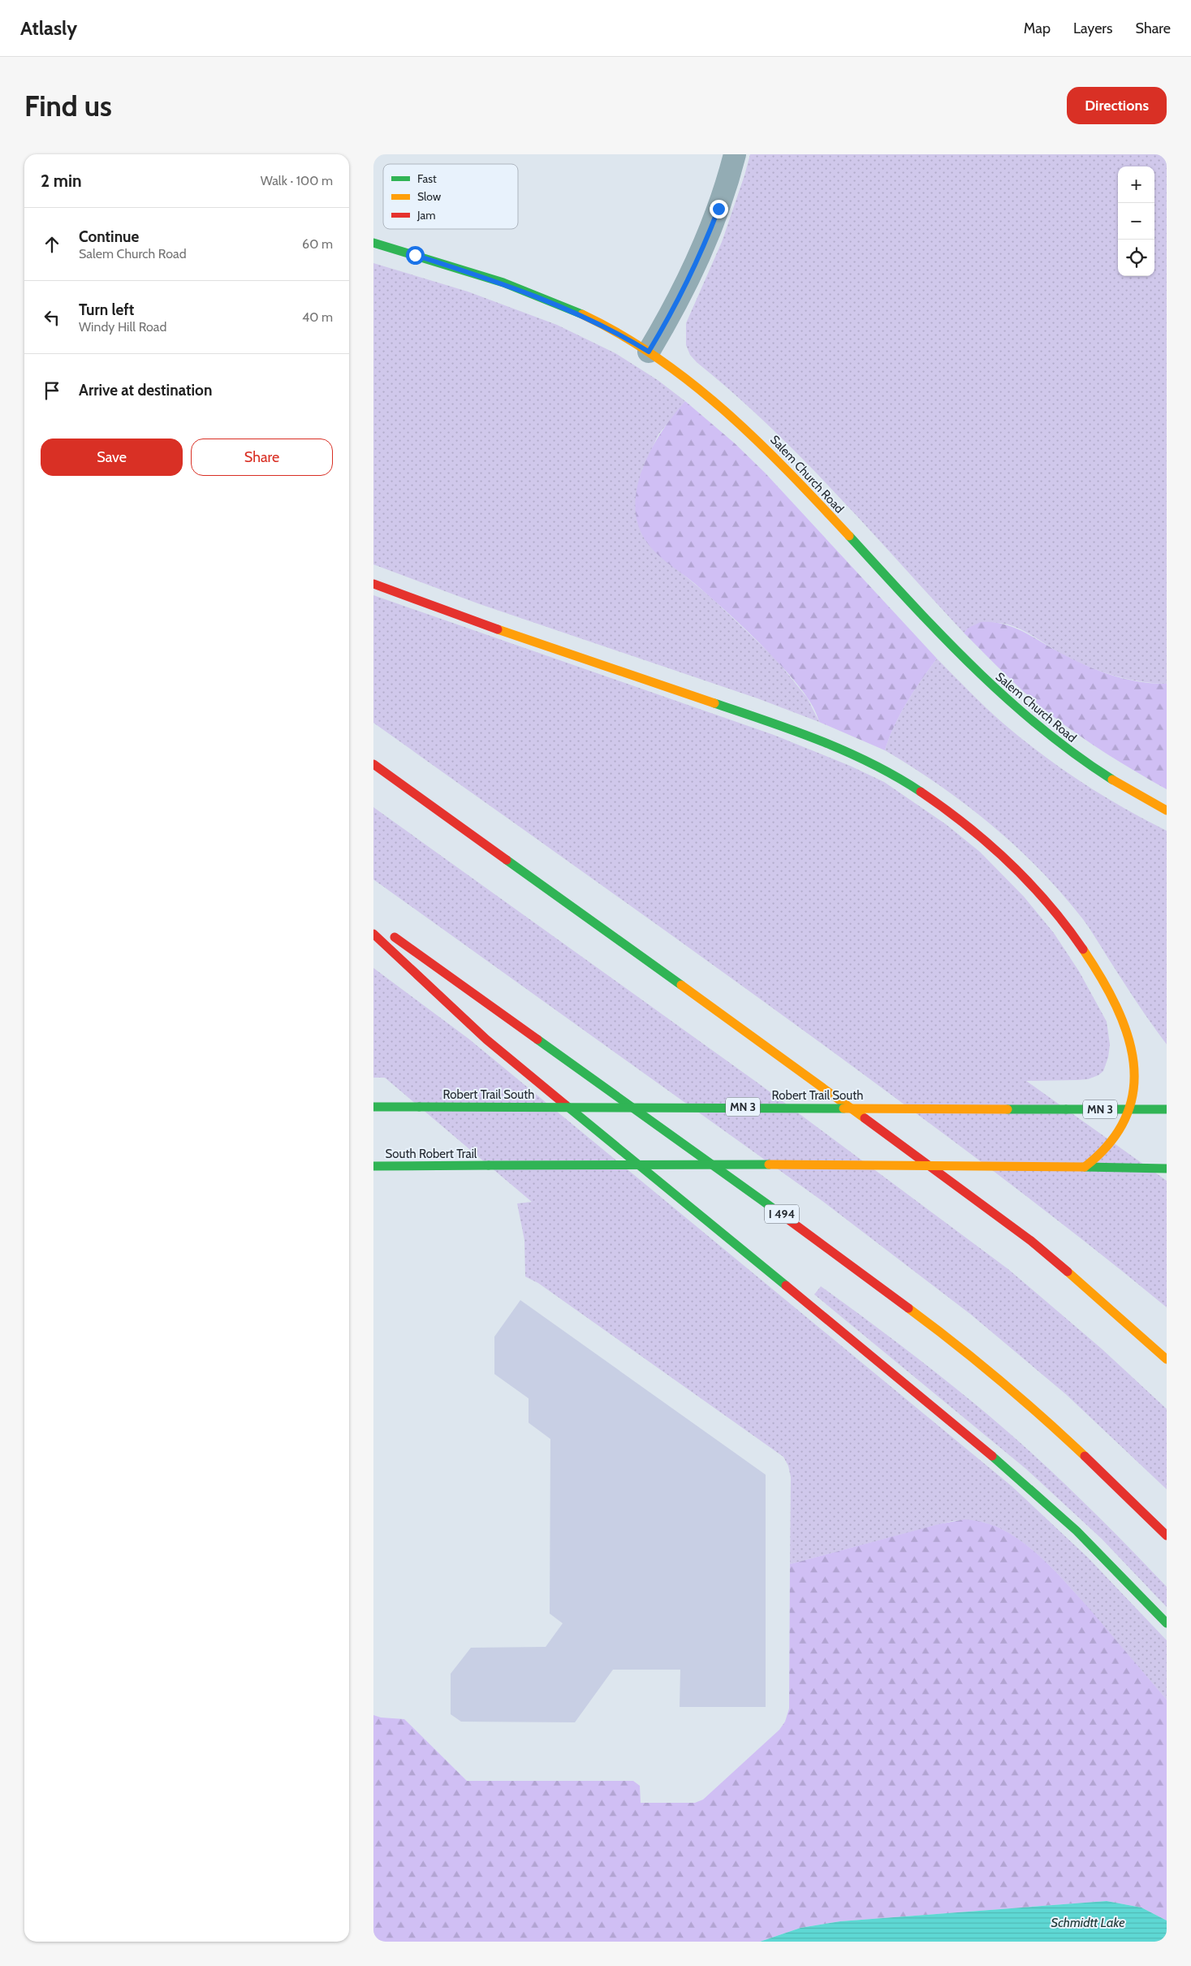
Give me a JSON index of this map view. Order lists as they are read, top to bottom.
{
  "streets": {
    "main road": [
      "Salem Church Road",
      "Robert Trail South",
      "MN 3",
      "South Robert Trail",
      "I 494"
    ]
  },
  "water": ["Schmidtt Lake"],
  "legend": ["Fast", "Slow", "Jam"],
  "page": {
    "header": "Atlasly",
    "nav": ["Map", "Layers", "Share"],
    "buttons": [
      "Directions",
      ["Save", "Share"]
    ],
    "title": "Find us",
    "heading": ["2 min", "Walk · 100 m"],
    "map_buttons": ["+", "−"],
    "list": [
      ["Continue", "Salem Church Road", "60 m"],
      ["Turn left", "Windy Hill Road", "40 m"],
      "Arrive at destination"
    ]
  }
}
